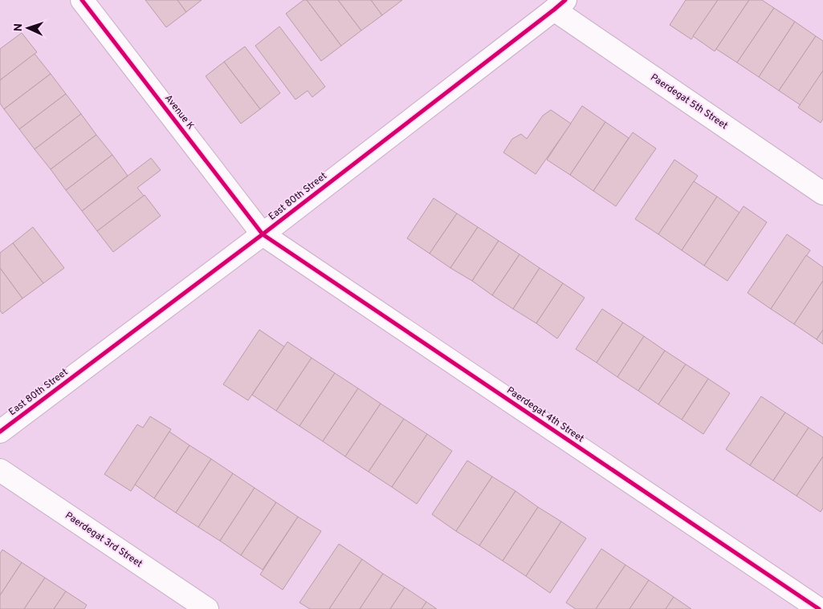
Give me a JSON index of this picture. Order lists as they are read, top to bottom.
{
  "streets": {
    "street": [
      "Paerdegat 5th Street",
      "Avenue K",
      "East 80th Street",
      "Paerdegat 4th Street",
      "Paerdegat 3rd Street"
    ]
  },
  "crossings": [
    ["Paerdegat 5th Street", "East 80th Street"],
    ["Avenue K", "East 80th Street"],
    ["Avenue K", "Paerdegat 4th Street"],
    ["East 80th Street", "Paerdegat 4th Street"]
  ],
  "north": "left"
}
